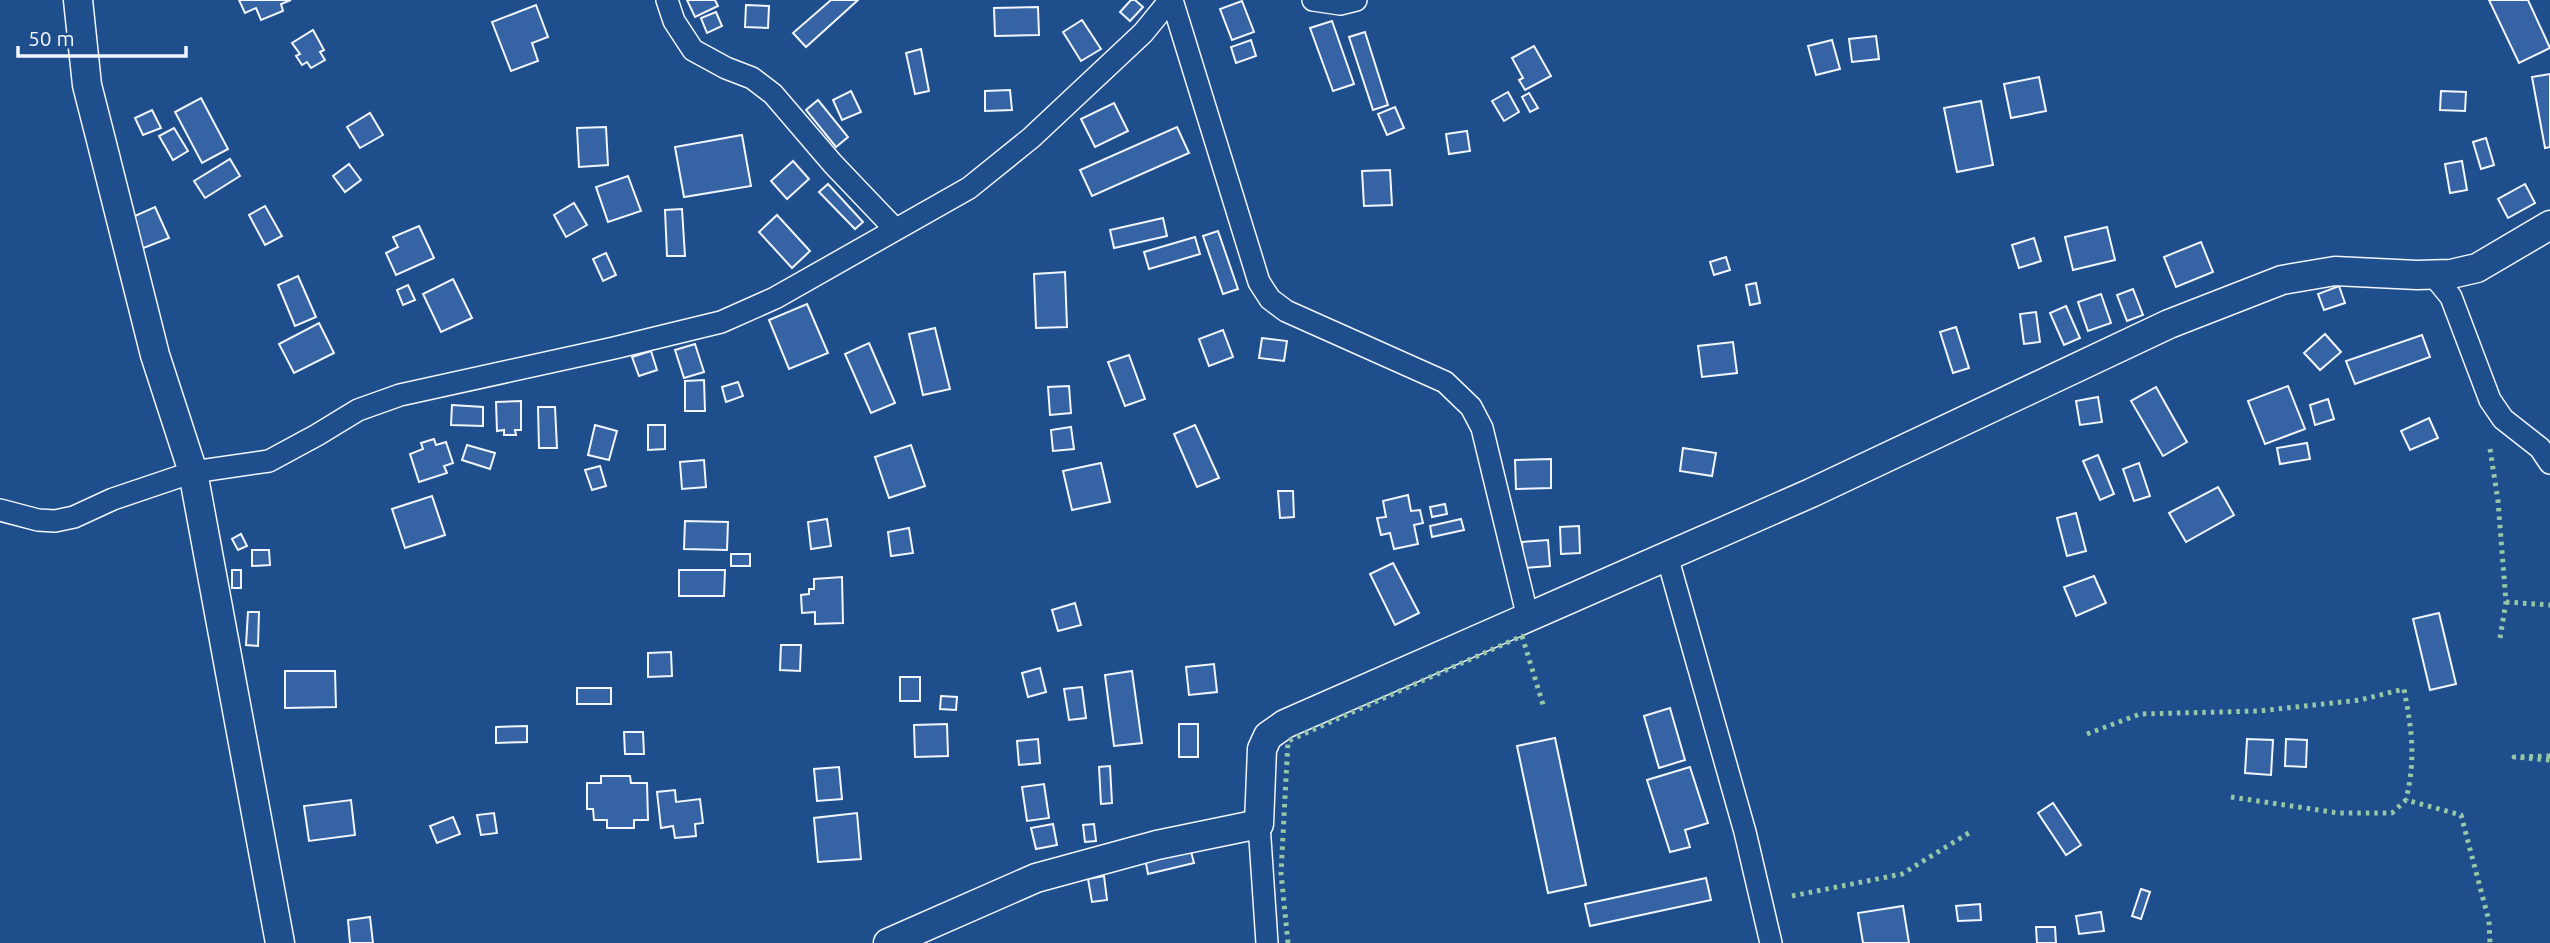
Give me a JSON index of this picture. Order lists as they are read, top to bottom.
{
  "scale_bar": "50 m"
}
